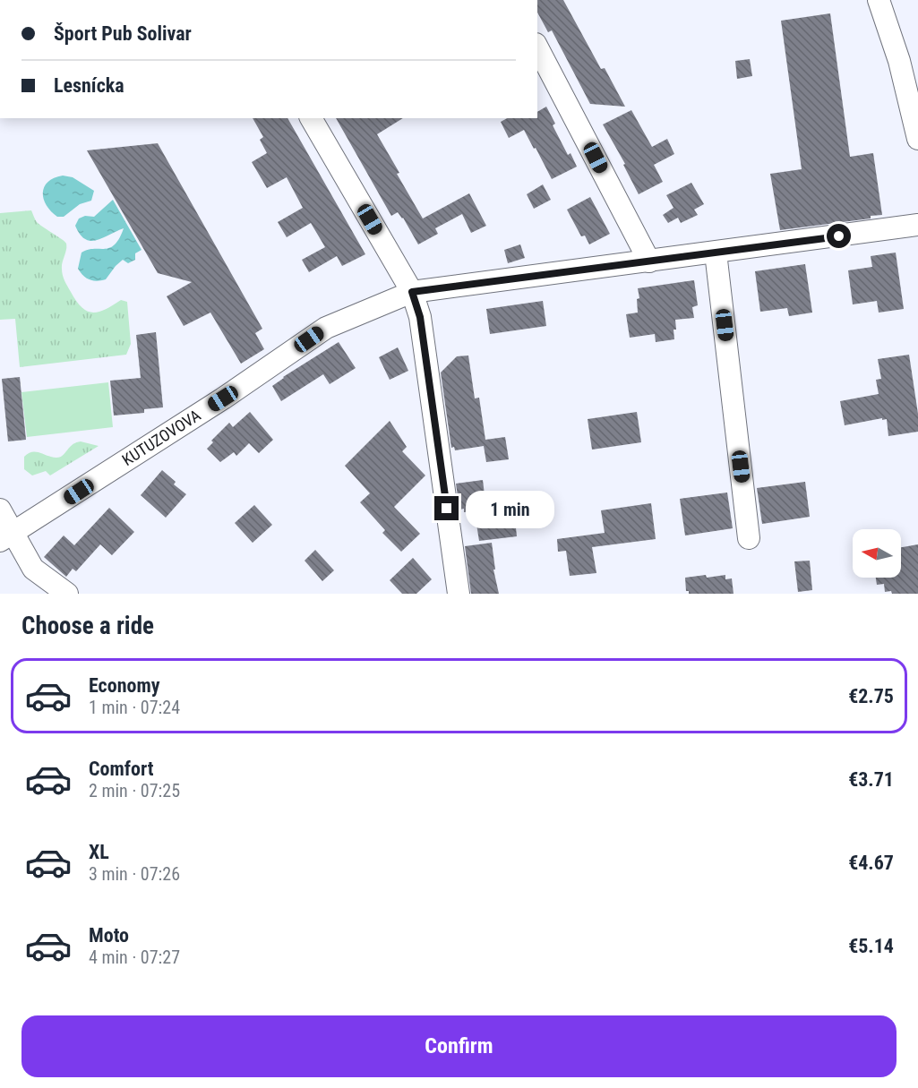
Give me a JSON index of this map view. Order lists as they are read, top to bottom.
{
  "streets": {
    "street": ["KUTUZOVOVA"]
  },
  "north": "left",
  "page": {
    "banner": ["Šport Pub Solivar", "Lesnícka"],
    "bubble": "1 min",
    "heading": "Choose a ride",
    "list": [
      {
        "name": "Economy",
        "note": "1 min · 07:24",
        "value": "€2.75"
      },
      {
        "name": "Comfort",
        "note": "2 min · 07:25",
        "value": "€3.71"
      },
      {
        "name": "XL",
        "note": "3 min · 07:26",
        "value": "€4.67"
      },
      {
        "name": "Moto",
        "note": "4 min · 07:27",
        "value": "€5.14"
      }
    ],
    "buttons": "Confirm"
  }
}
